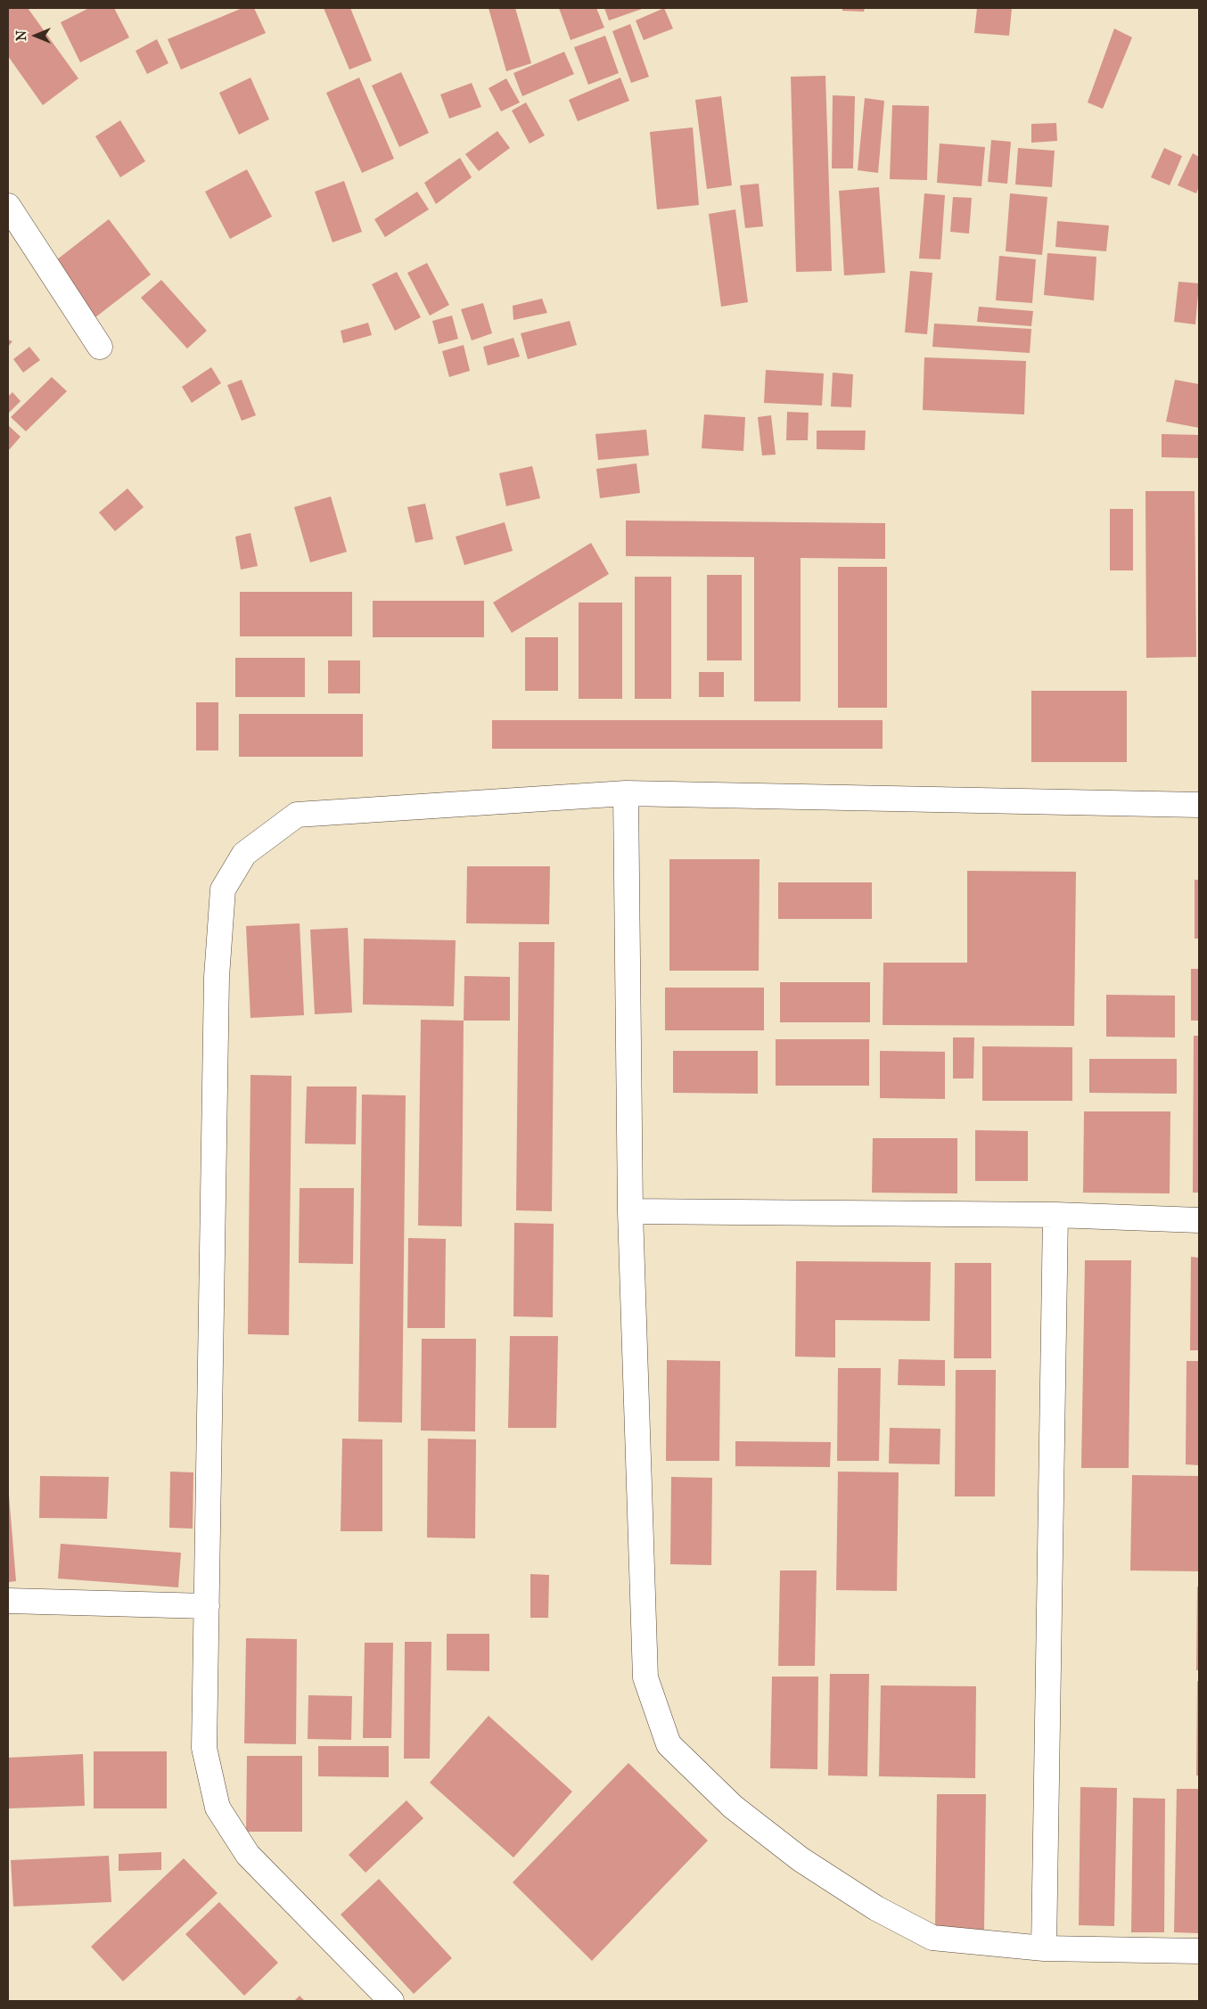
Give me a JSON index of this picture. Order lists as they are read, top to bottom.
{
  "north": "left"
}
